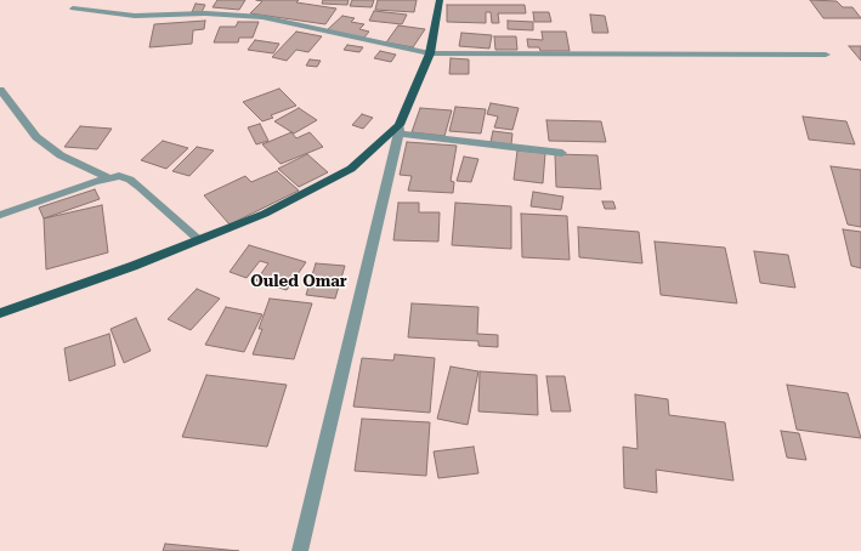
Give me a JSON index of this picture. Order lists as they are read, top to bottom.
{
  "districts": ["Ouled Omar"]
}
